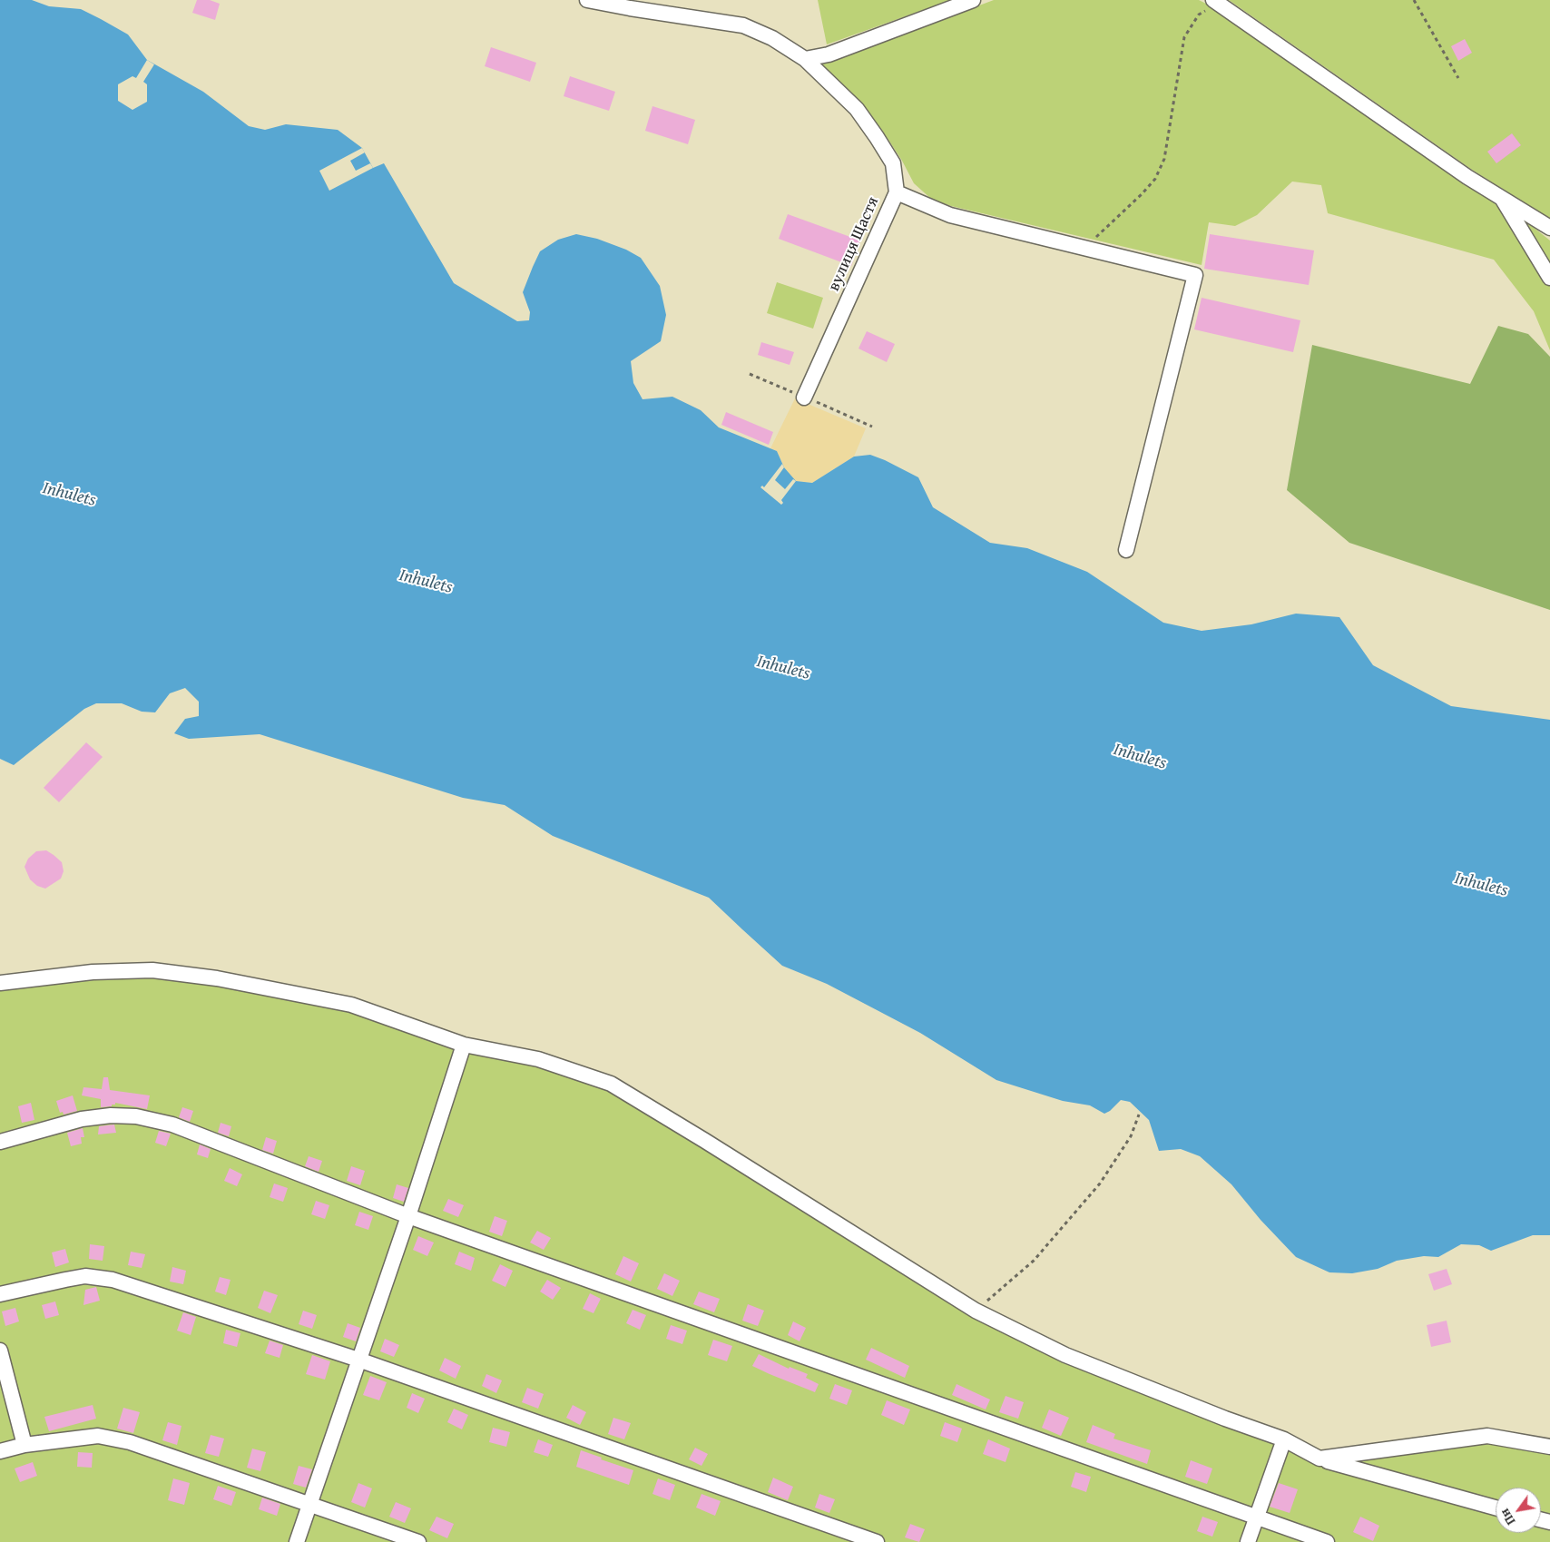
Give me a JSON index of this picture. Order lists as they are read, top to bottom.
{
  "streets": {
    "street": ["вулиця Щастя"]
  },
  "water": ["Inhulets"],
  "north": "bottom left"
}
